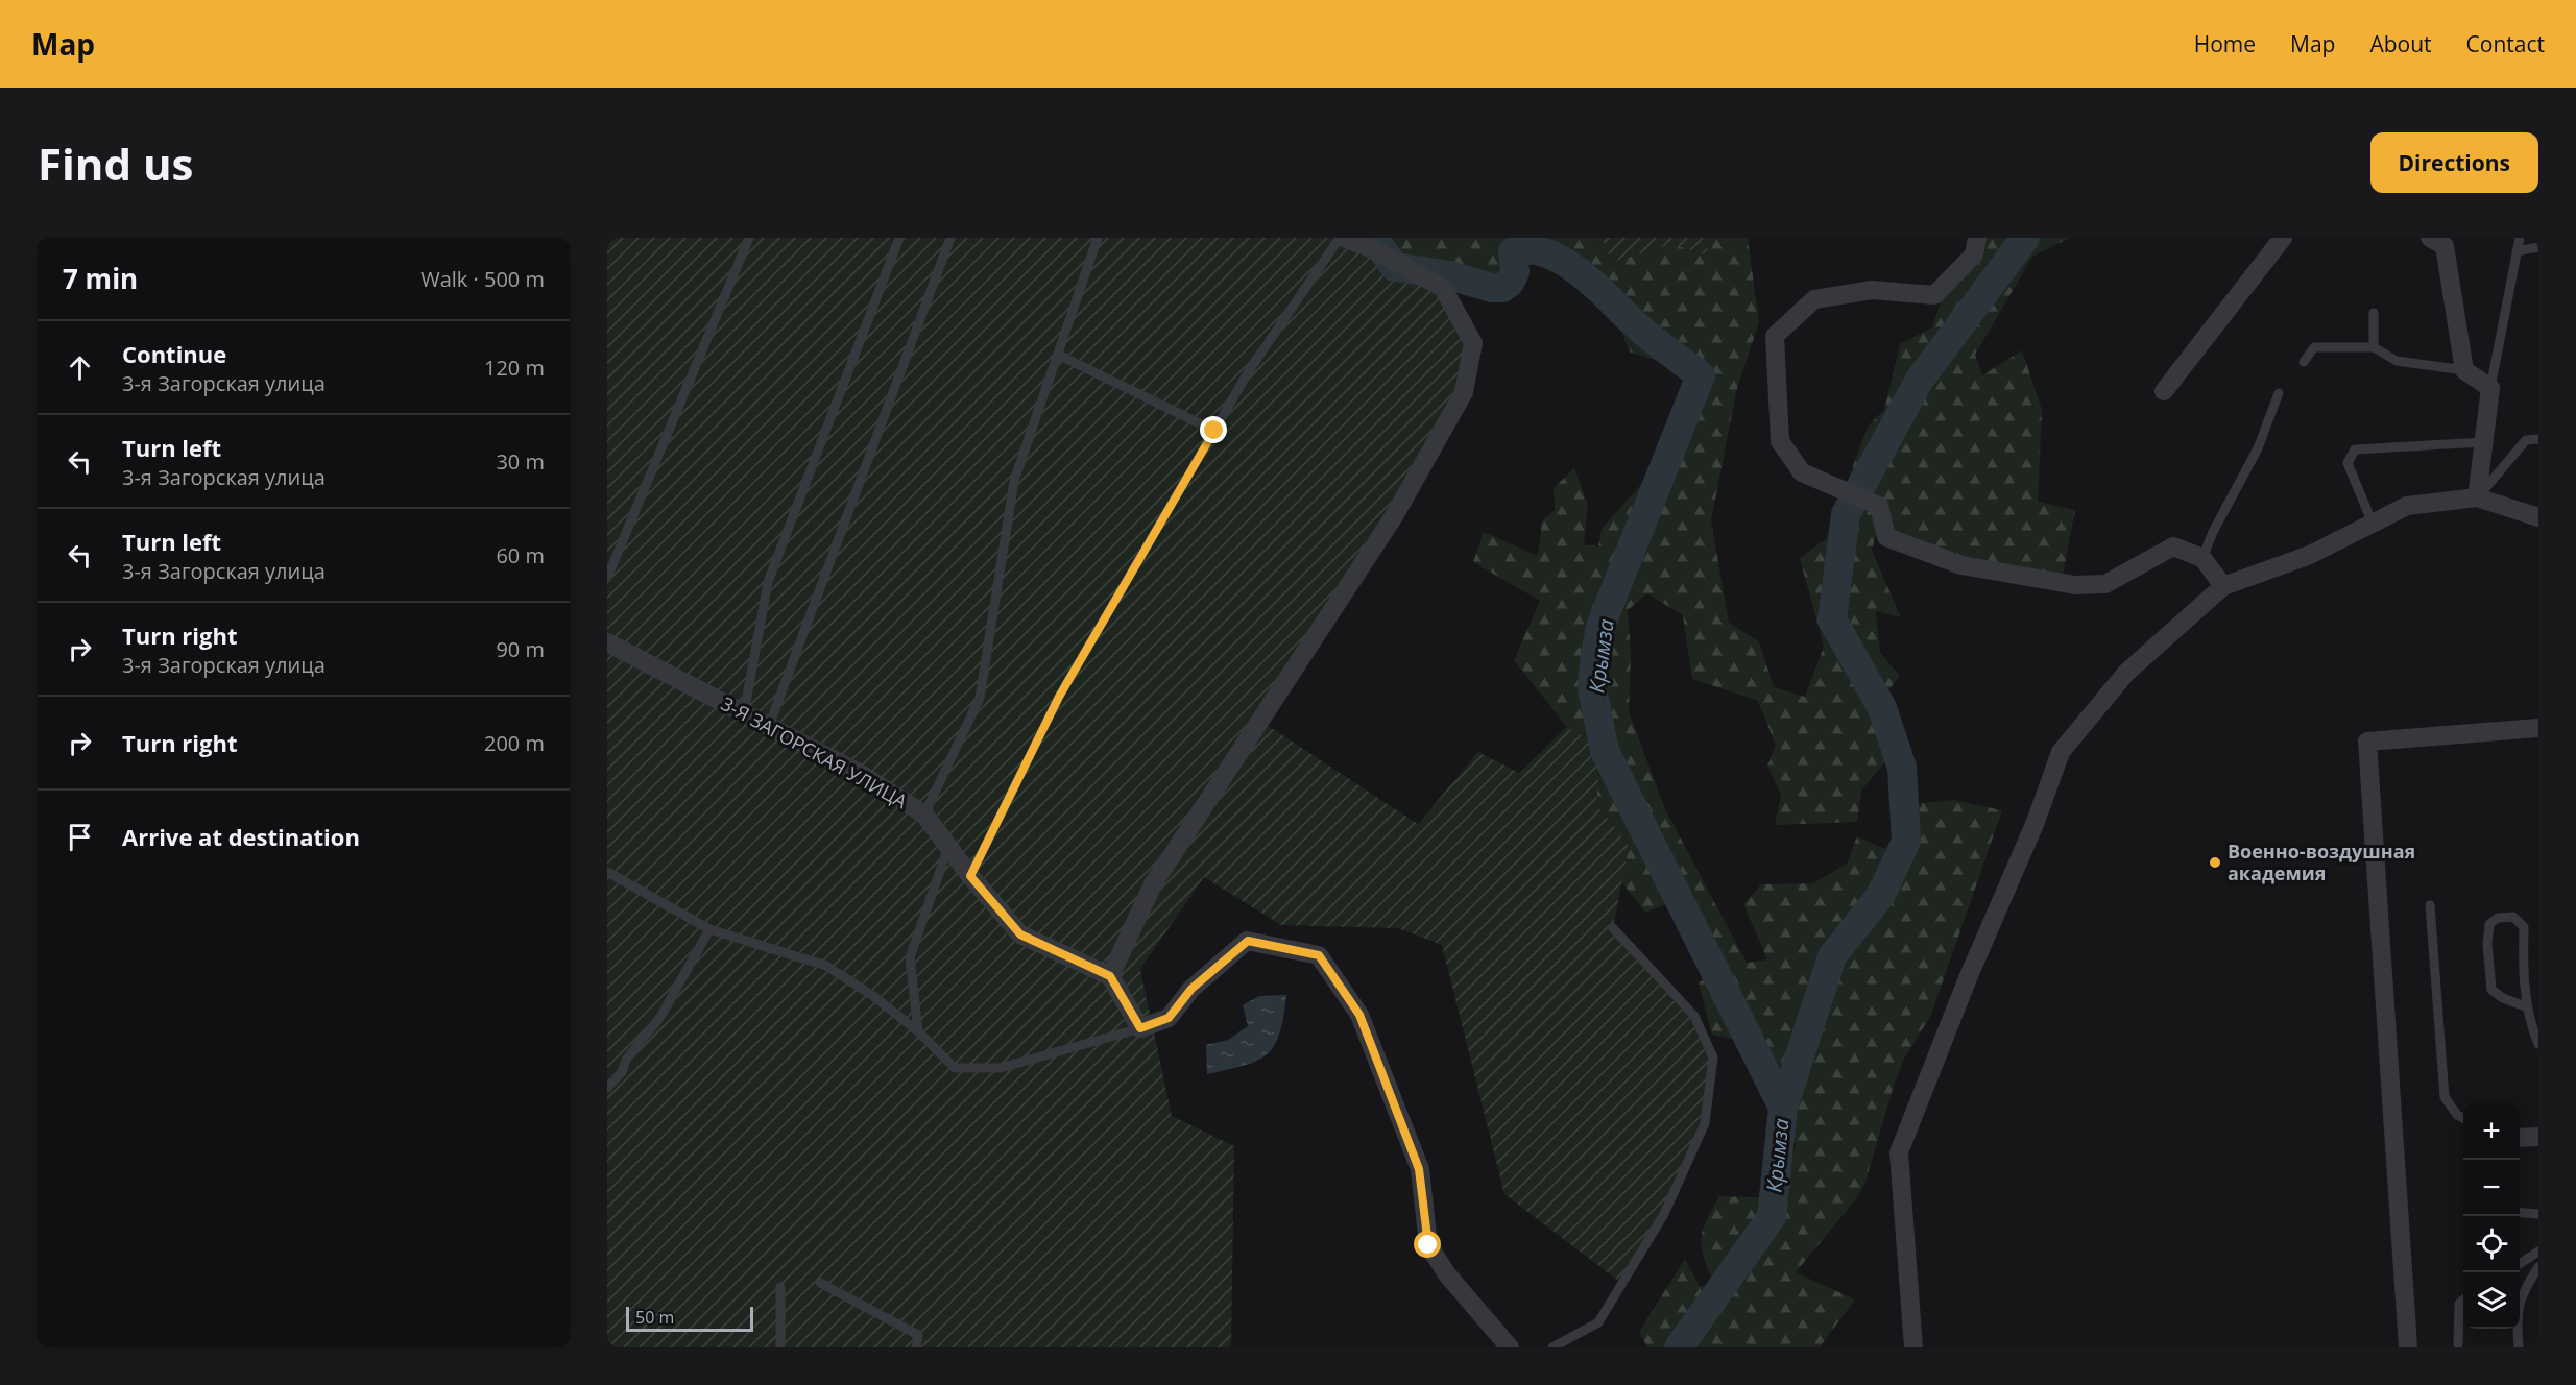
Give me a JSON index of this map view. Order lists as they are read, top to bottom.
{
  "streets": {
    "street": ["3-Я ЗАГОРСКАЯ УЛИЦА"]
  },
  "water": ["Крымза"],
  "places": ["Военно-воздушная академия"],
  "scale_bar": "50 m",
  "page": {
    "header": "Map",
    "nav": [
      "Home",
      "Map",
      "About",
      "Contact"
    ],
    "buttons": "Directions",
    "title": "Find us",
    "heading": ["7 min", "Walk · 500 m"],
    "list": [
      ["Continue", "3-я Загорская улица", "120 m"],
      ["Turn left", "3-я Загорская улица", "30 m"],
      ["Turn left", "3-я Загорская улица", "60 m"],
      ["Turn right", "3-я Загорская улица", "90 m"],
      ["Turn right", "200 m"],
      "Arrive at destination"
    ],
    "map_buttons": ["+", "−"],
    "scale": "50 m"
  }
}
